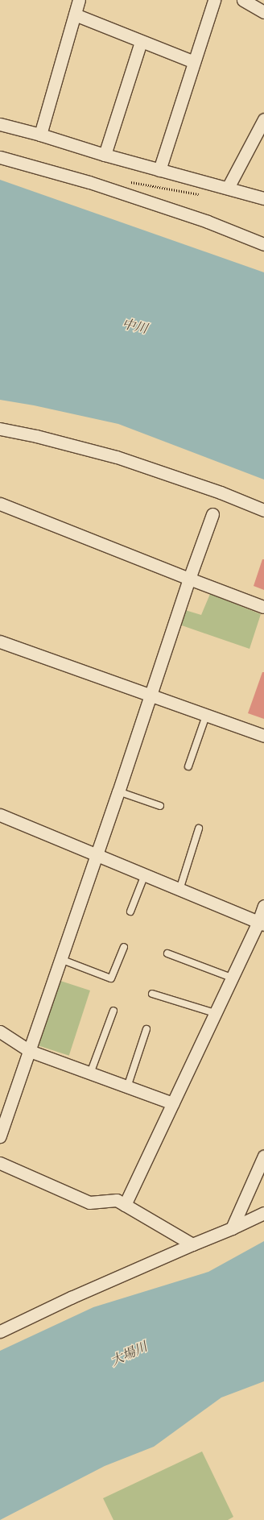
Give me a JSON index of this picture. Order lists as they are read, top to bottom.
{
  "water": ["中川", "大場川"]
}
